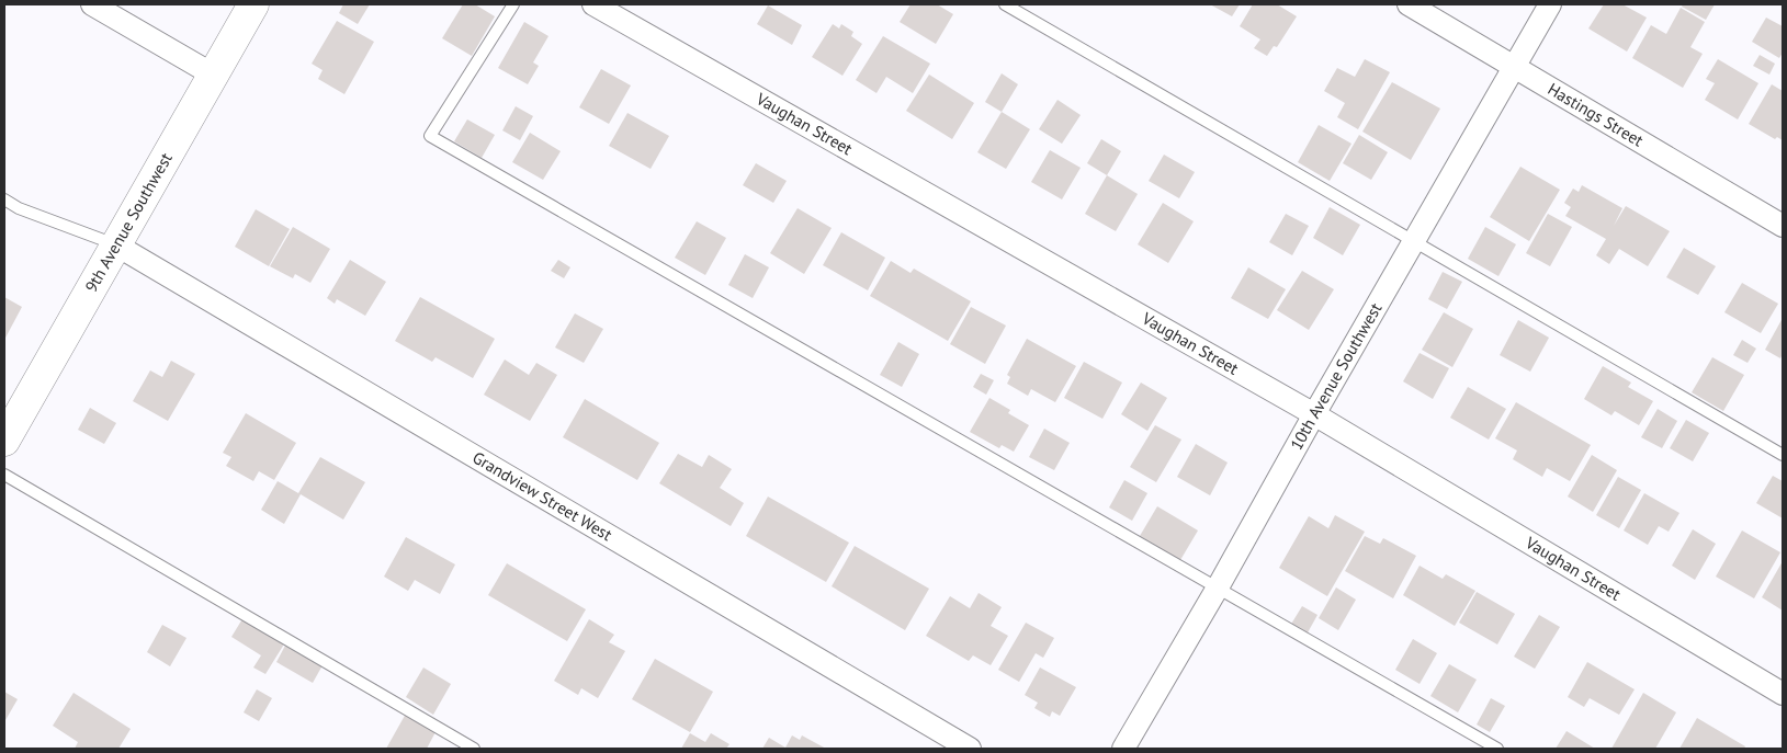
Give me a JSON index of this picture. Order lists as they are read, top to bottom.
{
  "streets": {
    "main road": ["9th Avenue Southwest"],
    "street": [
      "Hastings Street",
      "Vaughan Street",
      "10th Avenue Southwest",
      "Grandview Street West"
    ]
  },
  "crossings": [
    ["Hastings Street", "10th Avenue Southwest"],
    ["Vaughan Street", "10th Avenue Southwest"],
    ["9th Avenue Southwest", "Grandview Street West"]
  ]
}
